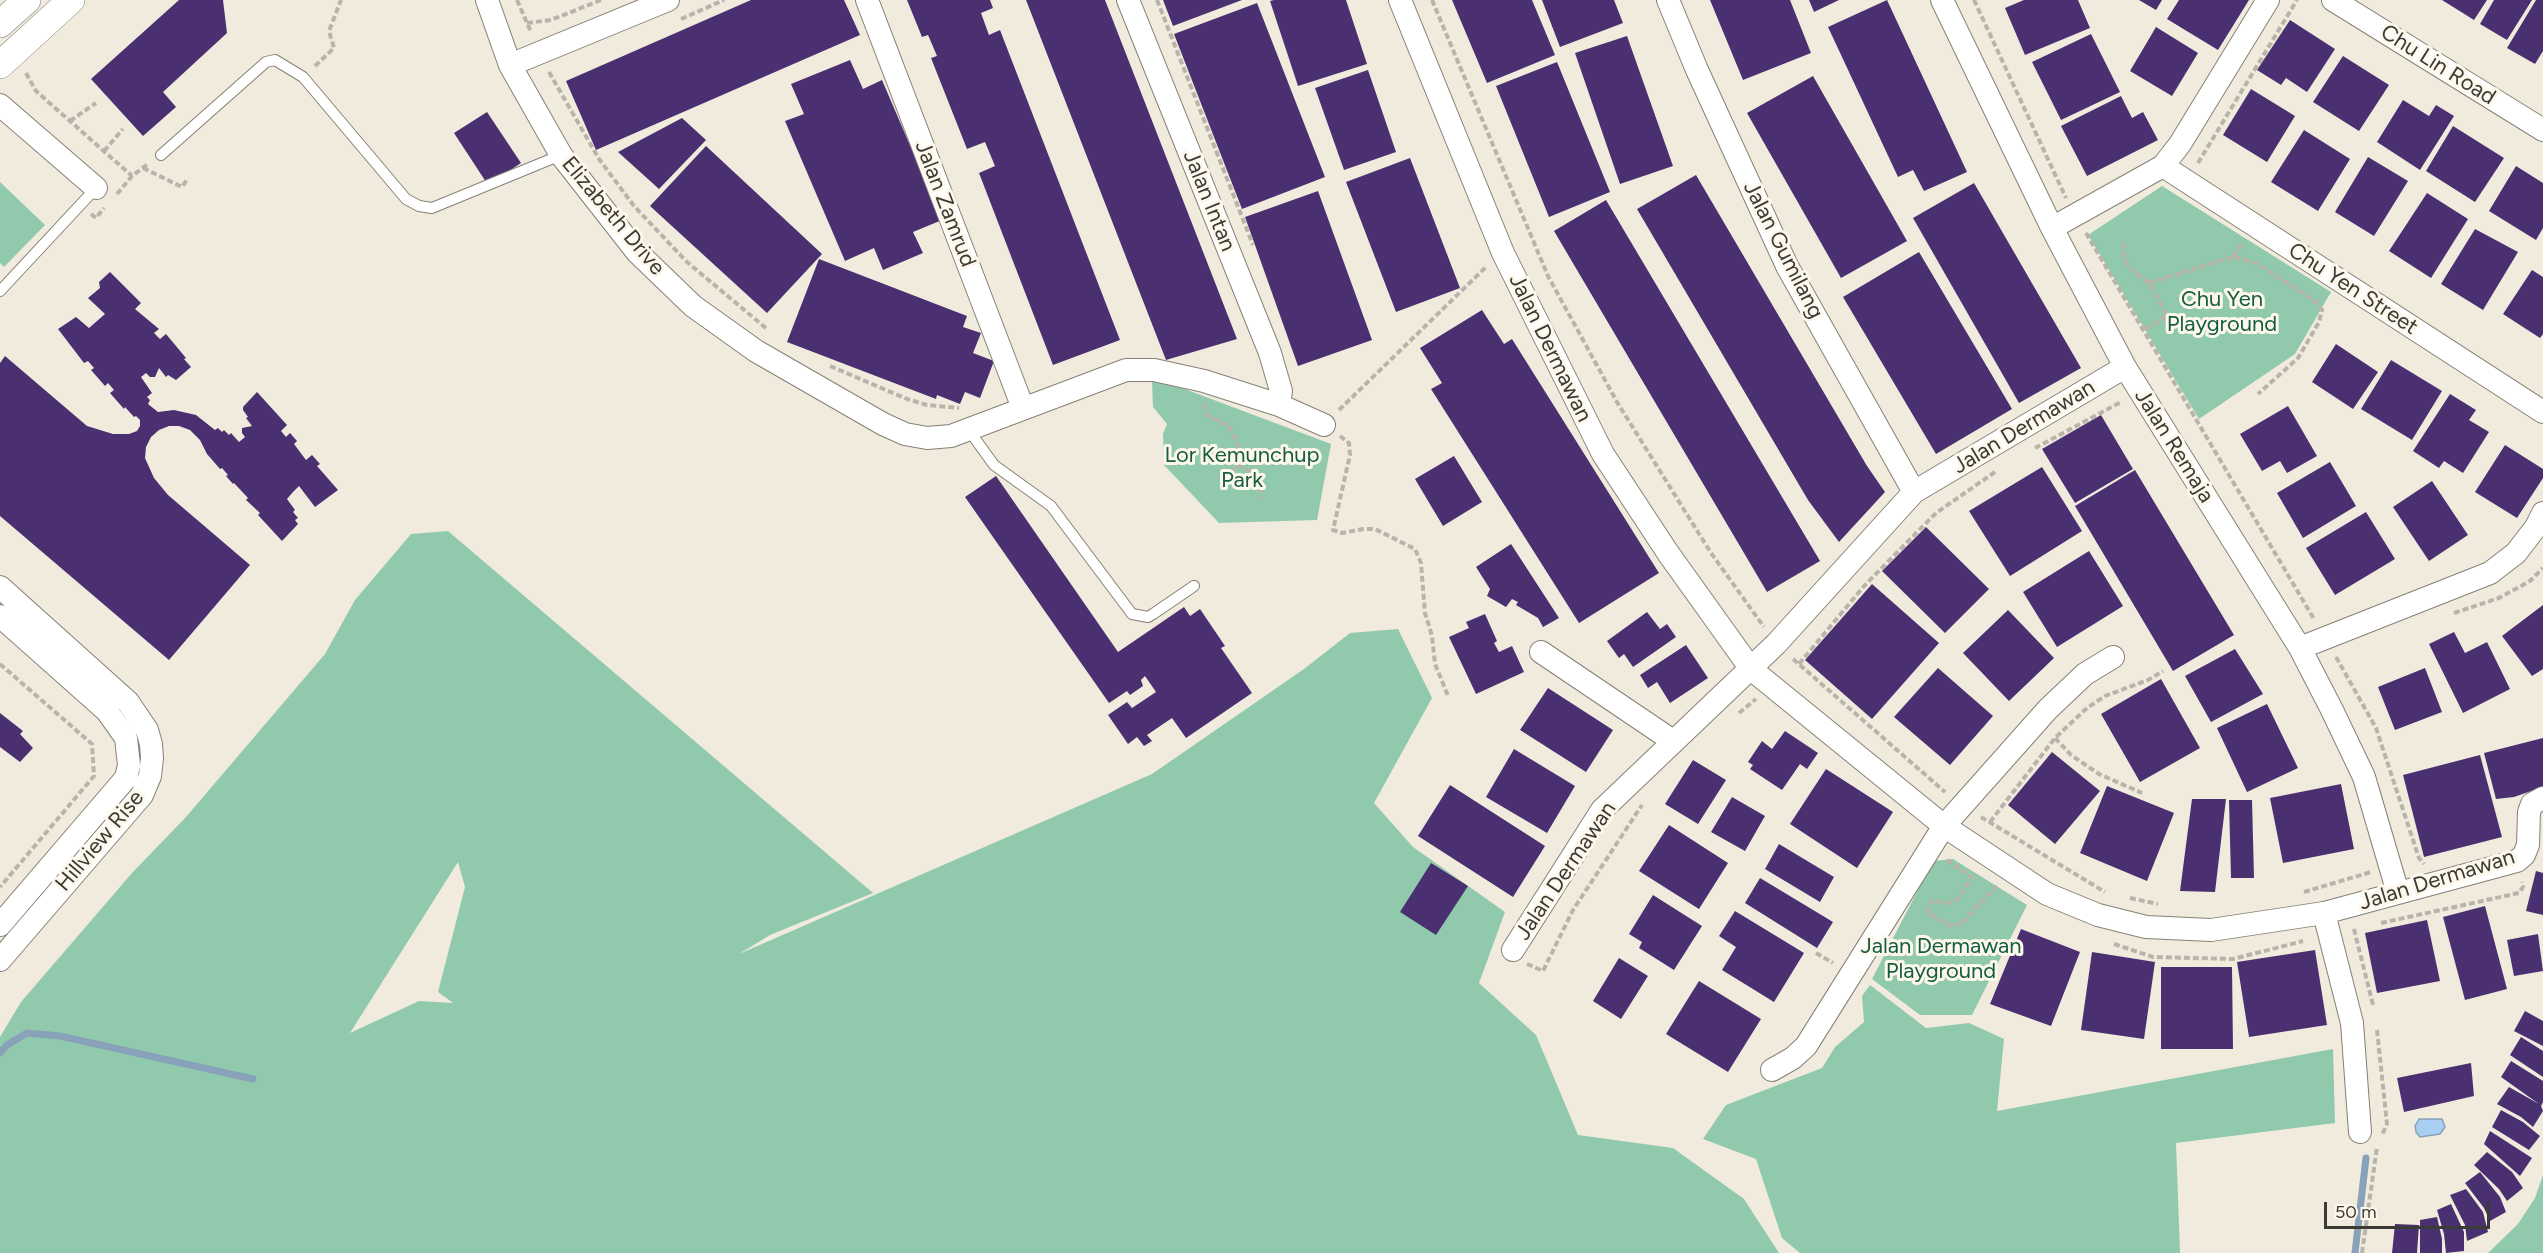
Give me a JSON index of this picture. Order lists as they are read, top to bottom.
{
  "streets": {
    "street": [
      "Chu Lin Road",
      "Jalan Intan",
      "Jalan Zamrud",
      "Elizabeth Drive",
      "Jalan Gumilang",
      "Chu Yen Street",
      "Jalan Dermawan",
      "Jalan Remaja",
      "Hillview Rise"
    ]
  },
  "crossings": [
    ["Jalan Intan", "Elizabeth Drive"],
    ["Jalan Zamrud", "Elizabeth Drive"],
    ["Jalan Gumilang", "Jalan Dermawan"],
    ["Jalan Dermawan", "Jalan Remaja"]
  ],
  "parks": ["Chu Yen Playground", "Lor Kemunchup Park", "Jalan Dermawan Playground"],
  "scale_bar": "50 m"
}
